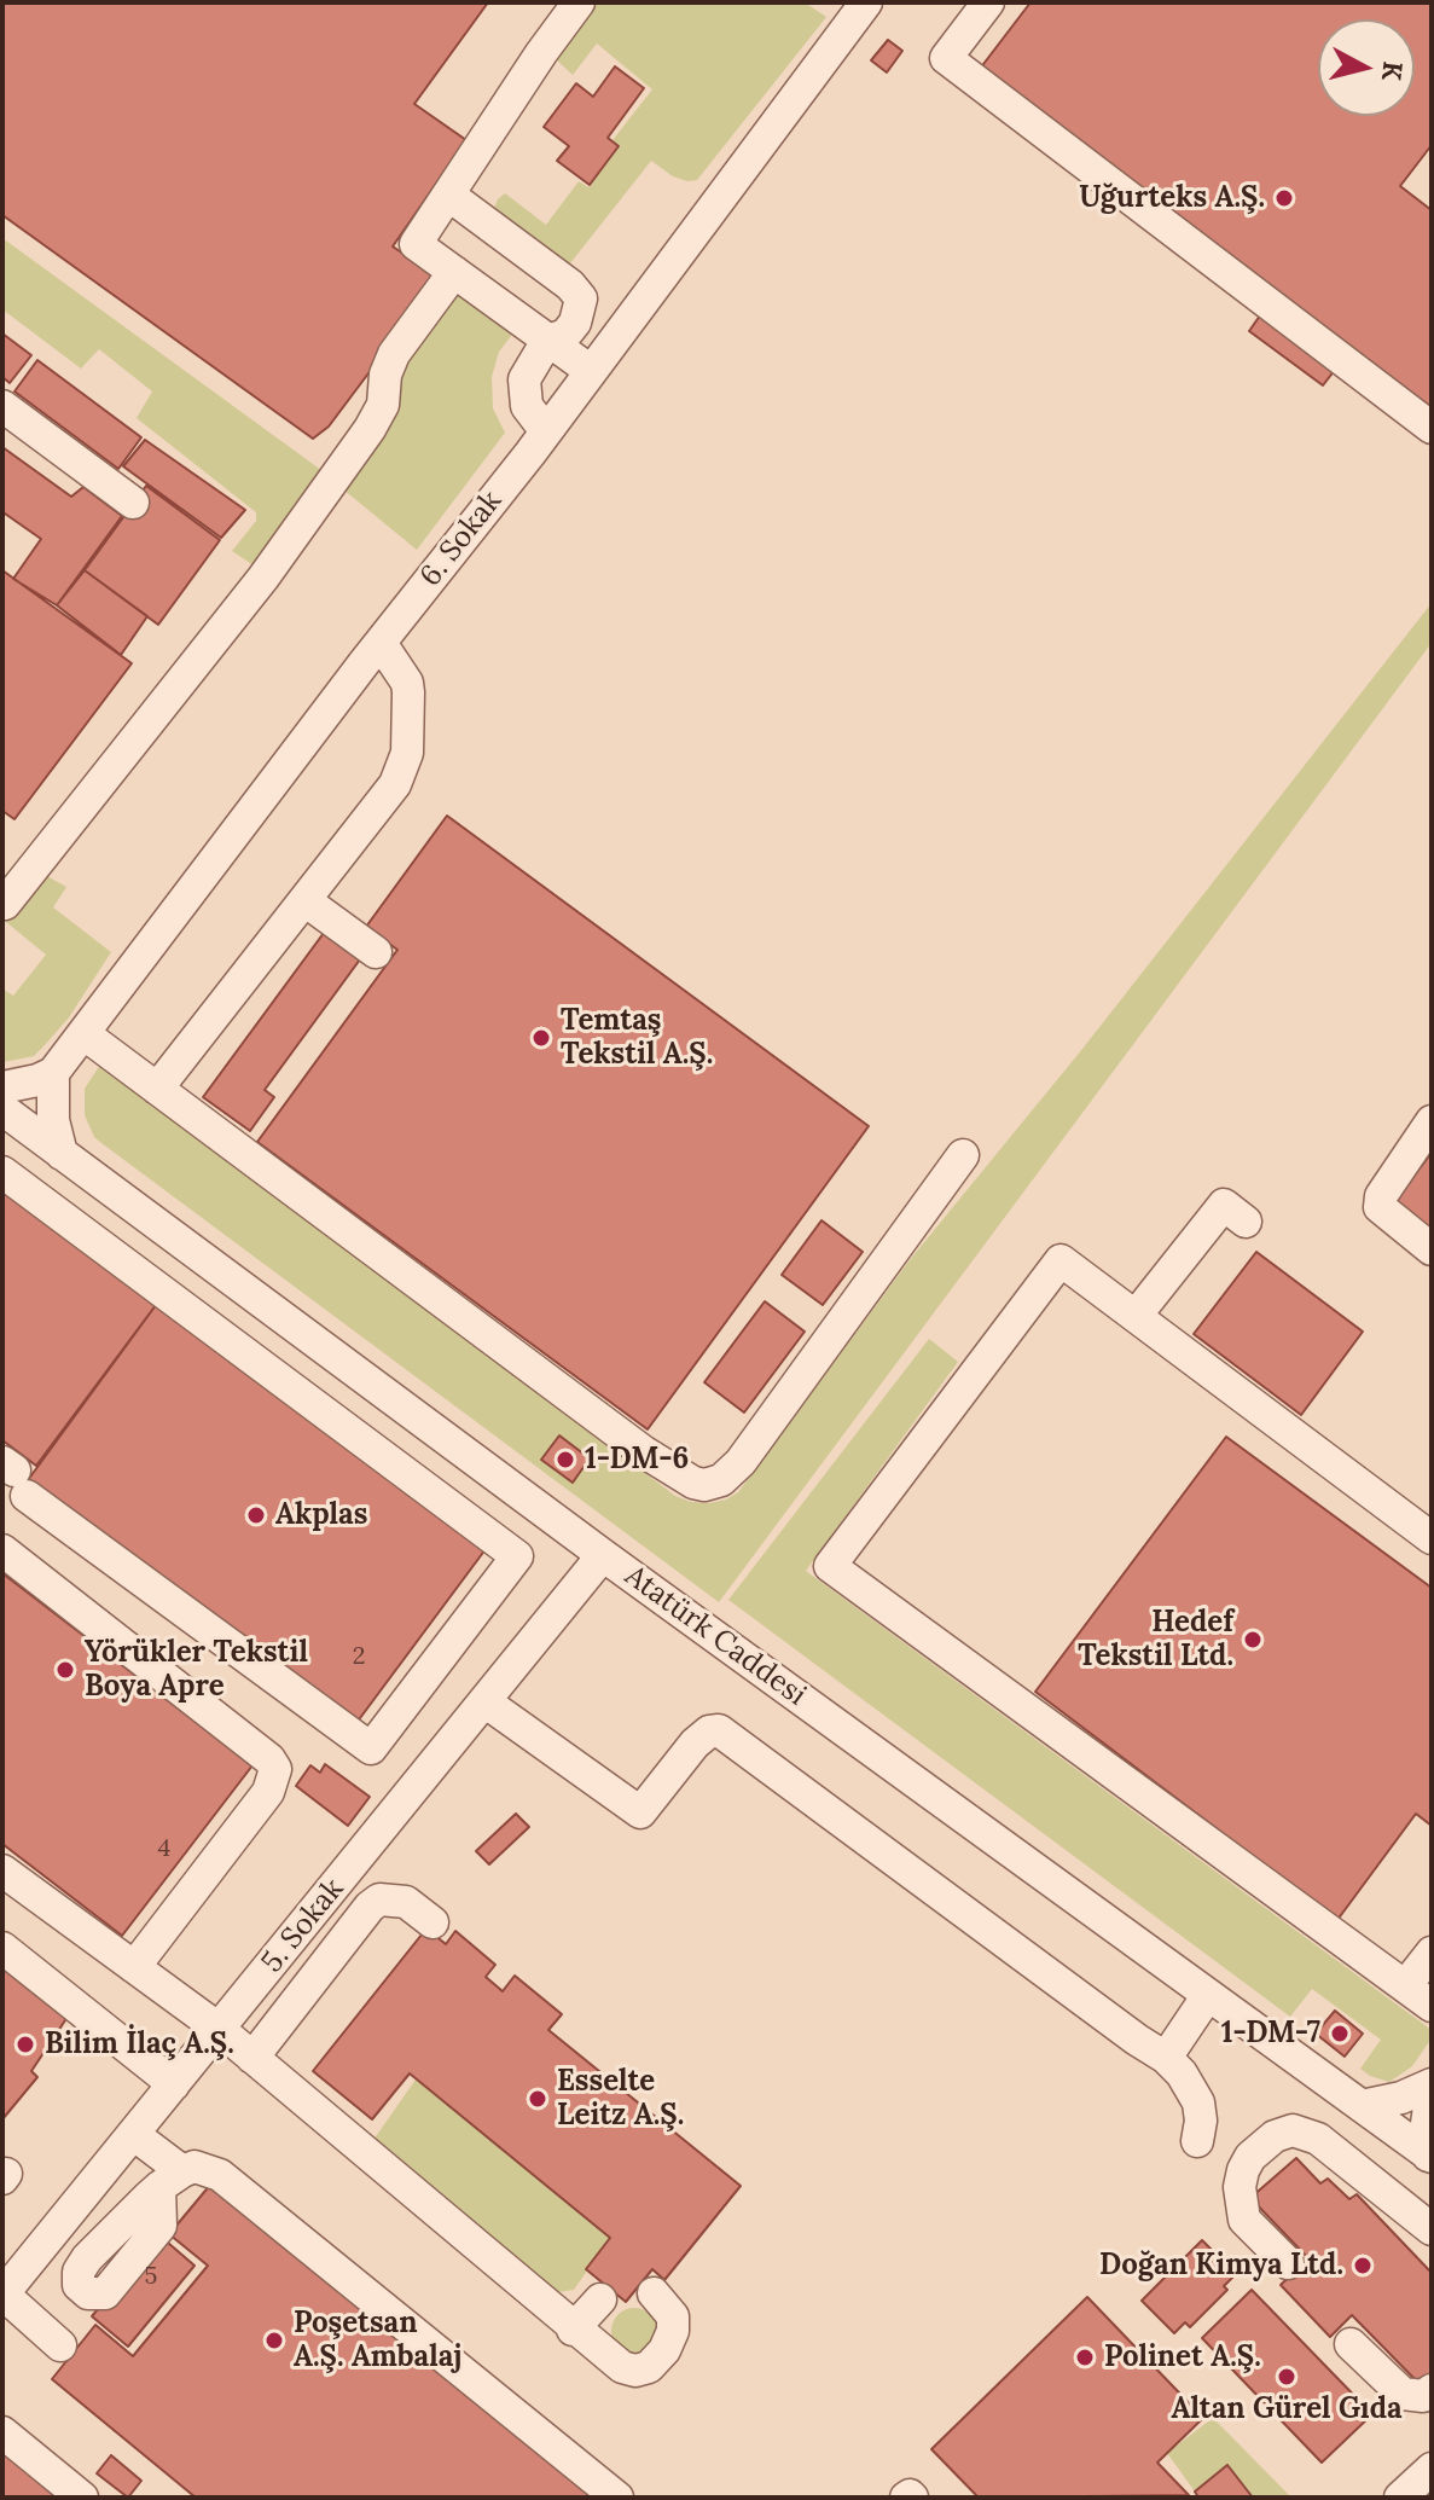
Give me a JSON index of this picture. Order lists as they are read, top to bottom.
{
  "streets": {
    "street": ["6. Sokak", "Atatürk Caddesi", "5. Sokak"]
  },
  "crossings": [
    ["Atatürk Caddesi", "5. Sokak"]
  ],
  "places": [
    "Uğurteks A.Ş.",
    "Temtaş Tekstil A.Ş.",
    "1-DM-6",
    "Akplas",
    "Hedef Tekstil Ltd.",
    "Yörükler Tekstil Boya Apre",
    "1-DM-7",
    "Bilim İlaç A.Ş.",
    "Esselte Leitz A.Ş.",
    "Doğan Kimya Ltd.",
    "Poşetsan A.Ş. Ambalaj",
    "Polinet A.Ş.",
    "Altan Gürel Gıda"
  ],
  "house_numbers": ["2", "4", "5"],
  "north": "right"
}
